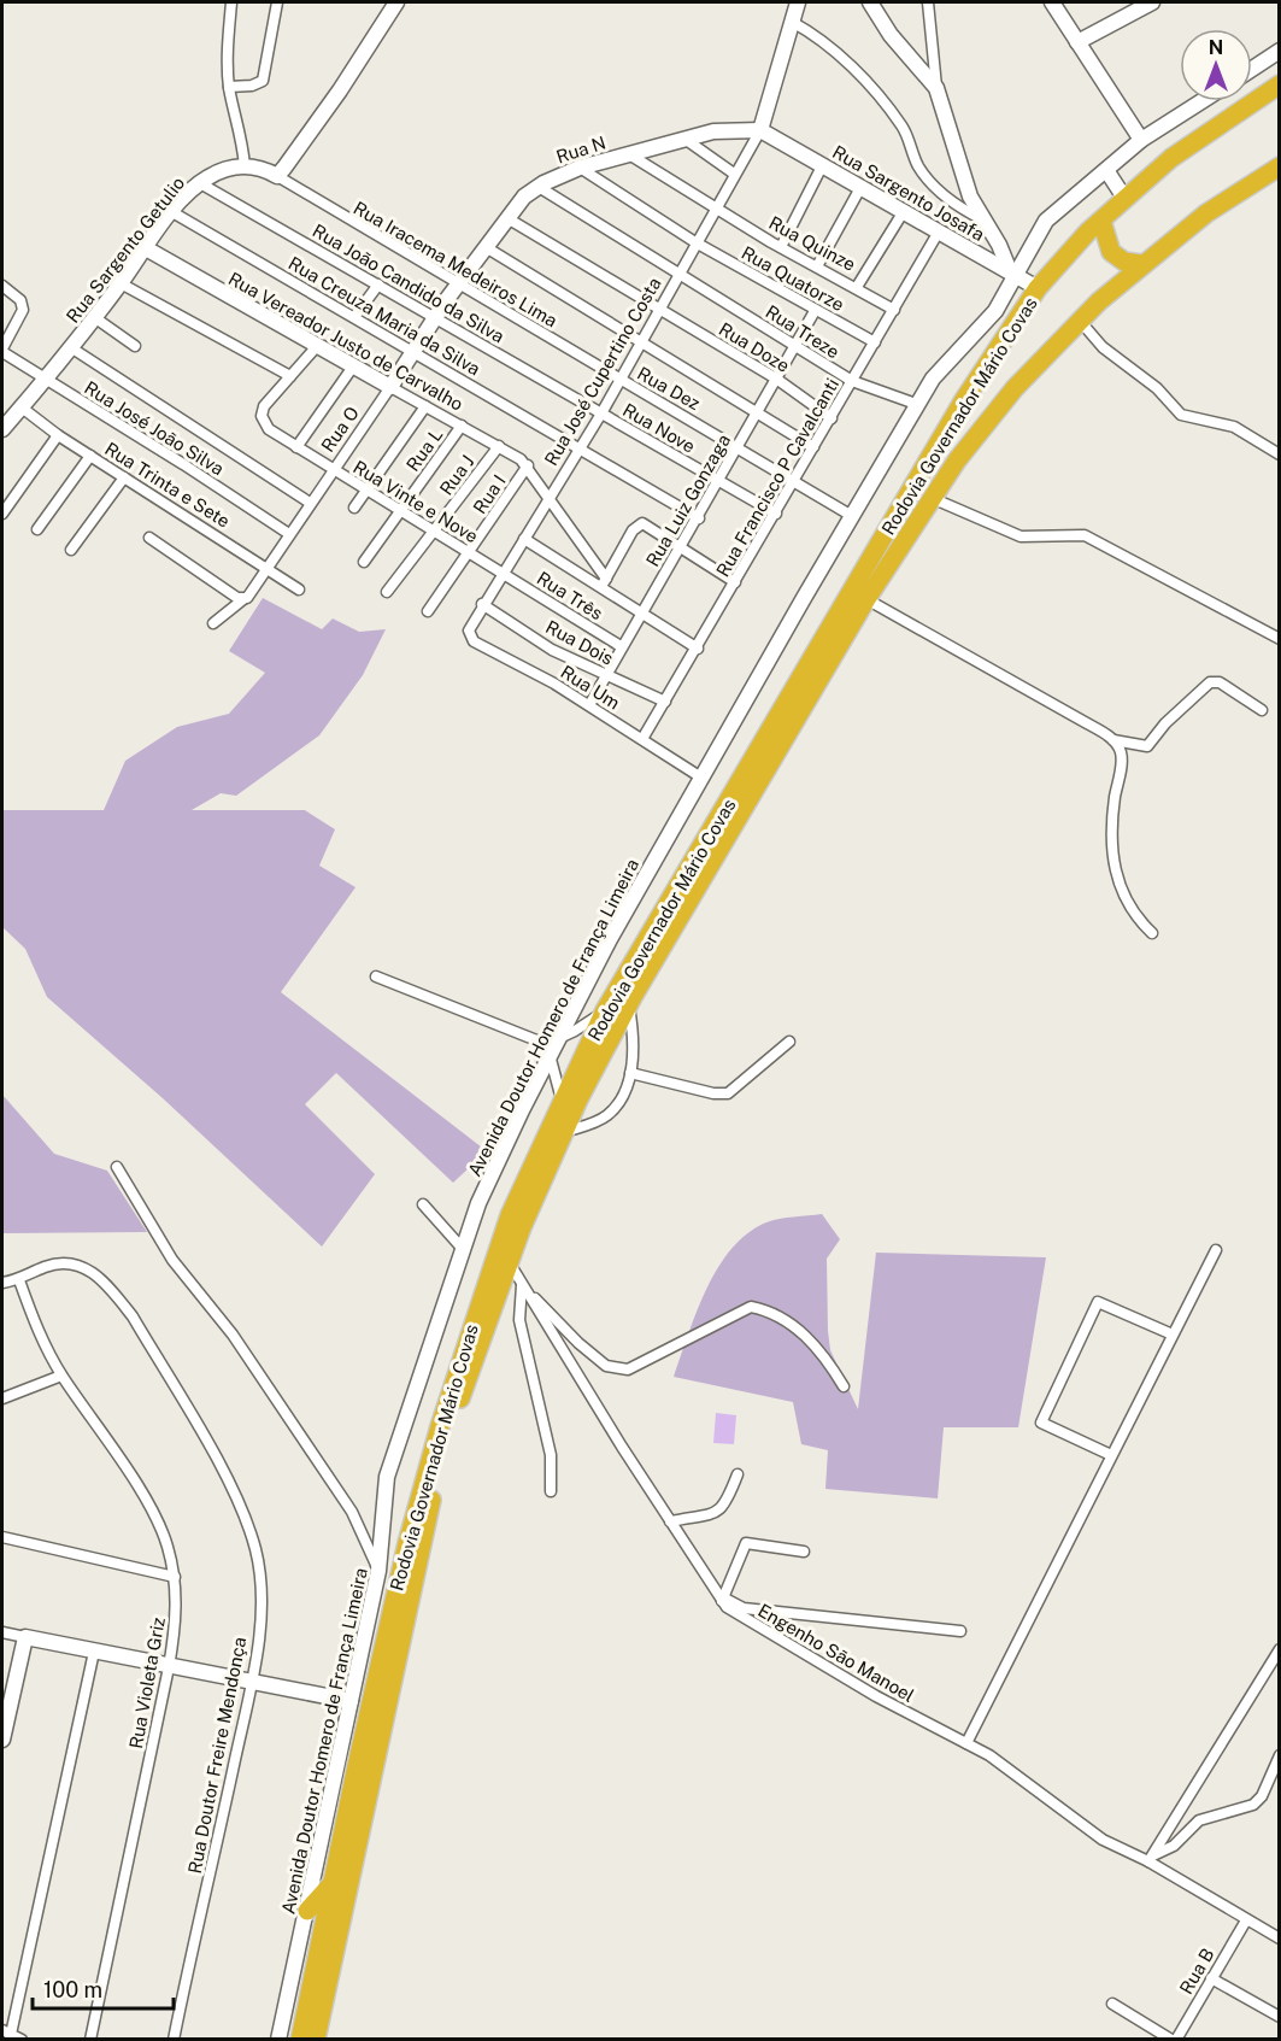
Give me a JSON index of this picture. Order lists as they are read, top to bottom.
{
  "streets": {
    "highway": ["Rodovia Governador Mário Covas"],
    "main road": [
      "Rua N",
      "Rua Sargento Josafa",
      "Rua Sargento Getulio",
      "Rua Vereador Justo de Carvalho",
      "Rua O",
      "Avenida Doutor Homero de França Limeira"
    ],
    "street": [
      "Rua Quinze",
      "Rua Iracema Medeiros Lima",
      "Rua Quatorze",
      "Rua João Candido da Silva",
      "Rua Creuza Maria da Silva",
      "Rua Treze",
      "Rua Doze",
      "Rua José Cupertino Costa",
      "Rua Dez",
      "Rua José João Silva",
      "Rua Nove",
      "Rua L",
      "Rua J",
      "Rua Francisco P Cavalcanti",
      "Rua Trinta e Sete",
      "Rua I",
      "Rua Luiz Gonzaga",
      "Rua Vinte e Nove",
      "Rua Três",
      "Rua Dois",
      "Rua Um",
      "Engenho São Manoel",
      "Rua Violeta Griz",
      "Rua Doutor Freire Mendonça",
      "Rua B"
    ]
  },
  "crossings": [
    ["Rua N", "Rua Sargento Josafa"],
    ["Rua N", "Rua Quinze"],
    ["Rua N", "Rua Iracema Medeiros Lima"],
    ["Rua N", "Rua Quatorze"],
    ["Rua N", "Rua Treze"],
    ["Rua N", "Rua Doze"],
    ["Rua N", "Rua José Cupertino Costa"],
    ["Rua N", "Rua O"],
    ["Rua Sargento Josafa", "Rua José Cupertino Costa"],
    ["Rua Sargento Josafa", "Rodovia Governador Mário Covas"],
    ["Rua Sargento Josafa", "Rua Francisco P Cavalcanti"],
    ["Rua Sargento Josafa", "Avenida Doutor Homero de França Limeira"],
    ["Rua Quinze", "Rua José Cupertino Costa"],
    ["Rua Quinze", "Rua Francisco P Cavalcanti"],
    ["Rua Sargento Getulio", "Rua João Candido da Silva"],
    ["Rua Sargento Getulio", "Rua Creuza Maria da Silva"],
    ["Rua Sargento Getulio", "Rua Vereador Justo de Carvalho"],
    ["Rua Sargento Getulio", "Rua José João Silva"],
    ["Rua Sargento Getulio", "Rua Trinta e Sete"],
    ["Rua Iracema Medeiros Lima", "Rua José Cupertino Costa"],
    ["Rua Iracema Medeiros Lima", "Rua Dez"],
    ["Rua Iracema Medeiros Lima", "Rua O"],
    ["Rua Quatorze", "Rua José Cupertino Costa"],
    ["Rua Quatorze", "Rua Francisco P Cavalcanti"],
    ["Rua Quatorze", "Rua Luiz Gonzaga"],
    ["Rua João Candido da Silva", "Rua José Cupertino Costa"],
    ["Rua João Candido da Silva", "Rua Nove"],
    ["Rua João Candido da Silva", "Rua O"],
    ["Rua Creuza Maria da Silva", "Rua José Cupertino Costa"],
    ["Rua Creuza Maria da Silva", "Rua O"],
    ["Rua Creuza Maria da Silva", "Rua Luiz Gonzaga"],
    ["Rua Treze", "Rua José Cupertino Costa"],
    ["Rua Treze", "Rua Francisco P Cavalcanti"],
    ["Rua Treze", "Rua Luiz Gonzaga"],
    ["Rua Treze", "Avenida Doutor Homero de França Limeira"],
    ["Rua Vereador Justo de Carvalho", "Rua O"],
    ["Rua Vereador Justo de Carvalho", "Rua L"],
    ["Rua Vereador Justo de Carvalho", "Rua J"],
    ["Rua Vereador Justo de Carvalho", "Rua I"],
    ["Rua Doze", "Rua José Cupertino Costa"],
    ["Rua Doze", "Rua Francisco P Cavalcanti"],
    ["Rua Doze", "Rua Luiz Gonzaga"],
    ["Rua José Cupertino Costa", "Rua Dez"],
    ["Rua José Cupertino Costa", "Rua Nove"],
    ["Rua José Cupertino Costa", "Rua Vinte e Nove"],
    ["Rua José Cupertino Costa", "Rua Três"],
    ["Rua José Cupertino Costa", "Rua Dois"],
    ["Rua José Cupertino Costa", "Rua Um"],
    ["Rua Dez", "Rua Francisco P Cavalcanti"],
    ["Rua Dez", "Rua Luiz Gonzaga"],
    ["Rua Dez", "Avenida Doutor Homero de França Limeira"],
    ["Rodovia Governador Mário Covas", "Engenho São Manoel"],
    ["Rua José João Silva", "Rua O"],
    ["Rua Nove", "Rua Francisco P Cavalcanti"],
    ["Rua Nove", "Rua Luiz Gonzaga"],
    ["Rua O", "Rua Trinta e Sete"],
    ["Rua O", "Rua Vinte e Nove"],
    ["Rua L", "Rua Vinte e Nove"],
    ["Rua J", "Rua Vinte e Nove"],
    ["Rua Francisco P Cavalcanti", "Rua Dois"],
    ["Rua Francisco P Cavalcanti", "Rua Um"],
    ["Rua I", "Rua Vinte e Nove"],
    ["Rua Luiz Gonzaga", "Rua Três"],
    ["Rua Luiz Gonzaga", "Rua Dois"],
    ["Rua Luiz Gonzaga", "Rua Um"],
    ["Rua Vinte e Nove", "Rua Três"],
    ["Rua Um", "Avenida Doutor Homero de França Limeira"],
    ["Engenho São Manoel", "Rua B"],
    ["Rua Violeta Griz", "Rua Doutor Freire Mendonça"]
  ],
  "scale_bar": "100 m",
  "north": "top"
}
